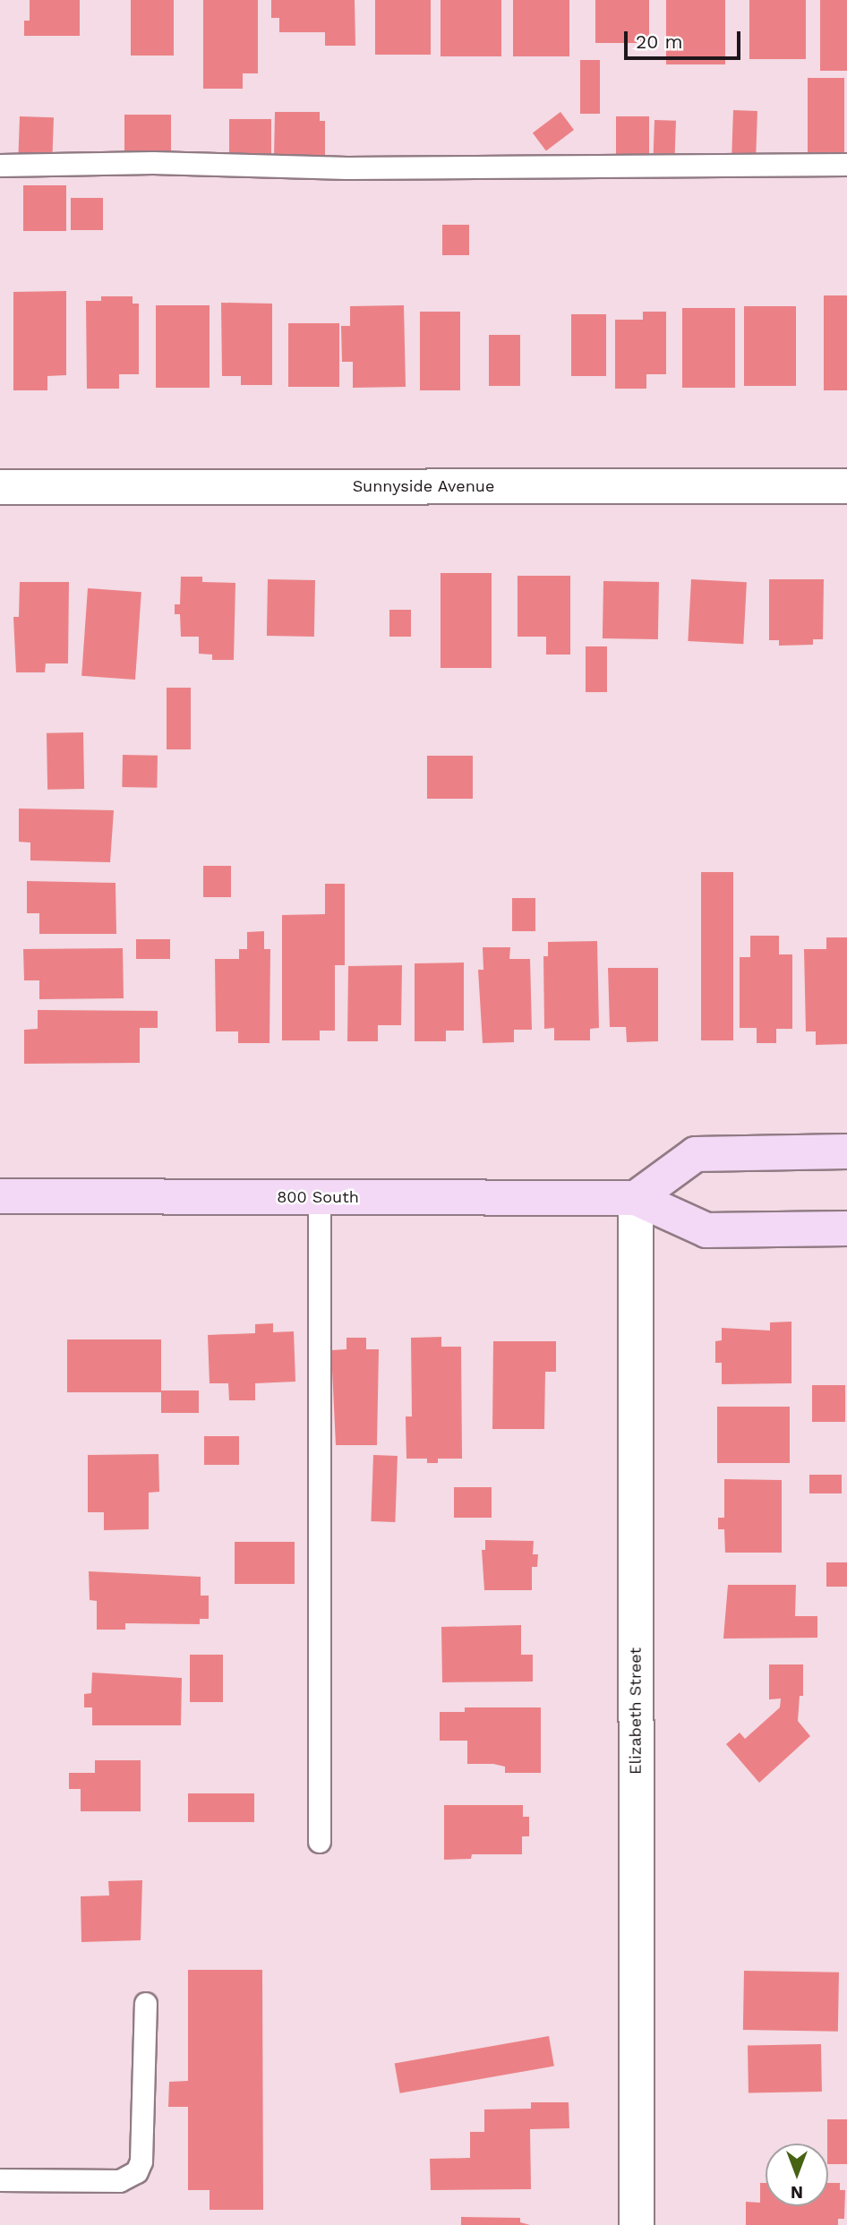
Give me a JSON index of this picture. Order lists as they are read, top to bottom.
{
  "streets": {
    "main road": ["800 South"],
    "street": ["Sunnyside Avenue", "Elizabeth Street"]
  },
  "crossings": [
    ["800 South", "Elizabeth Street"]
  ],
  "scale_bar": "20 m",
  "north": "bottom"
}
